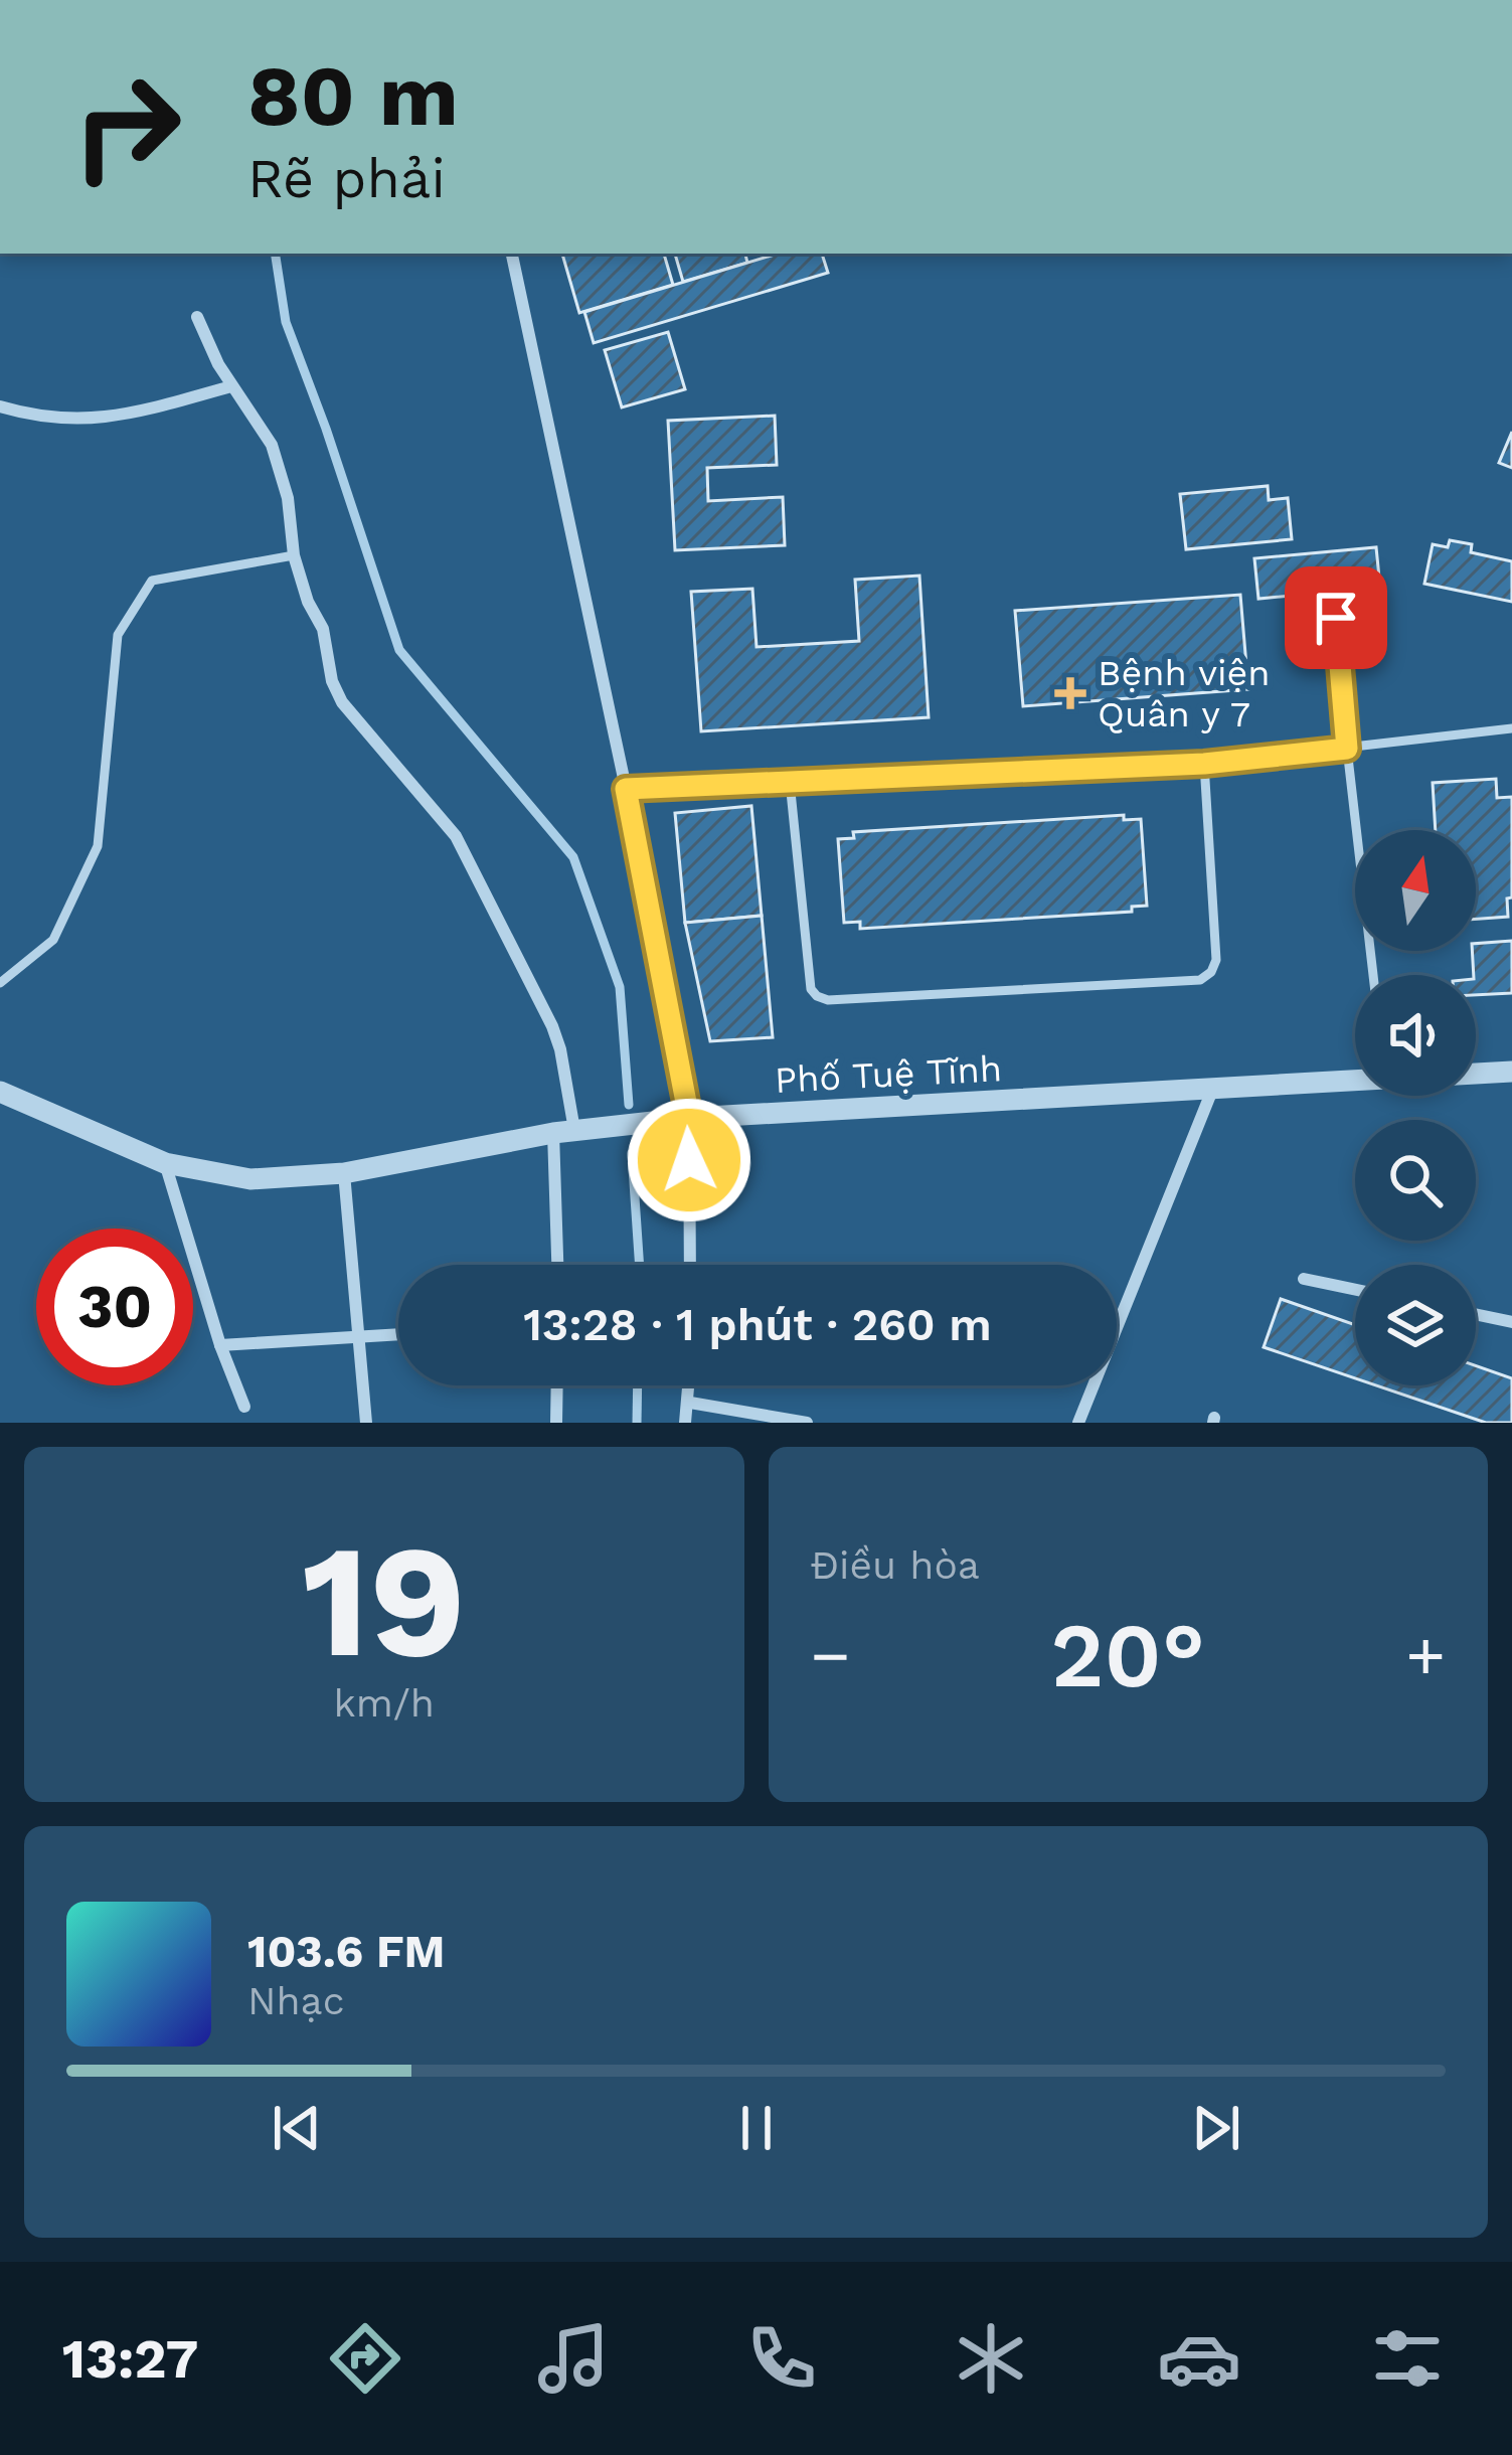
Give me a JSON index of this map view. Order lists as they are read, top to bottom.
{
  "streets": {
    "street": ["Phố Tuệ Tĩnh"]
  },
  "places": {
    "health": ["Bệnh viện Quân y 7"]
  },
  "north": "top",
  "page": {
    "turn": ["80 m", "Rẽ phải"],
    "limit": "30",
    "trip": "13:28 · 1 phút · 260 m",
    "tile": [
      ["19", "km/h"],
      "Điều hòa"
    ],
    "heat": ["−", "20°", "+"],
    "song": ["103.6 FM", "Nhạc"],
    "tabs": "13:27"
  }
}
